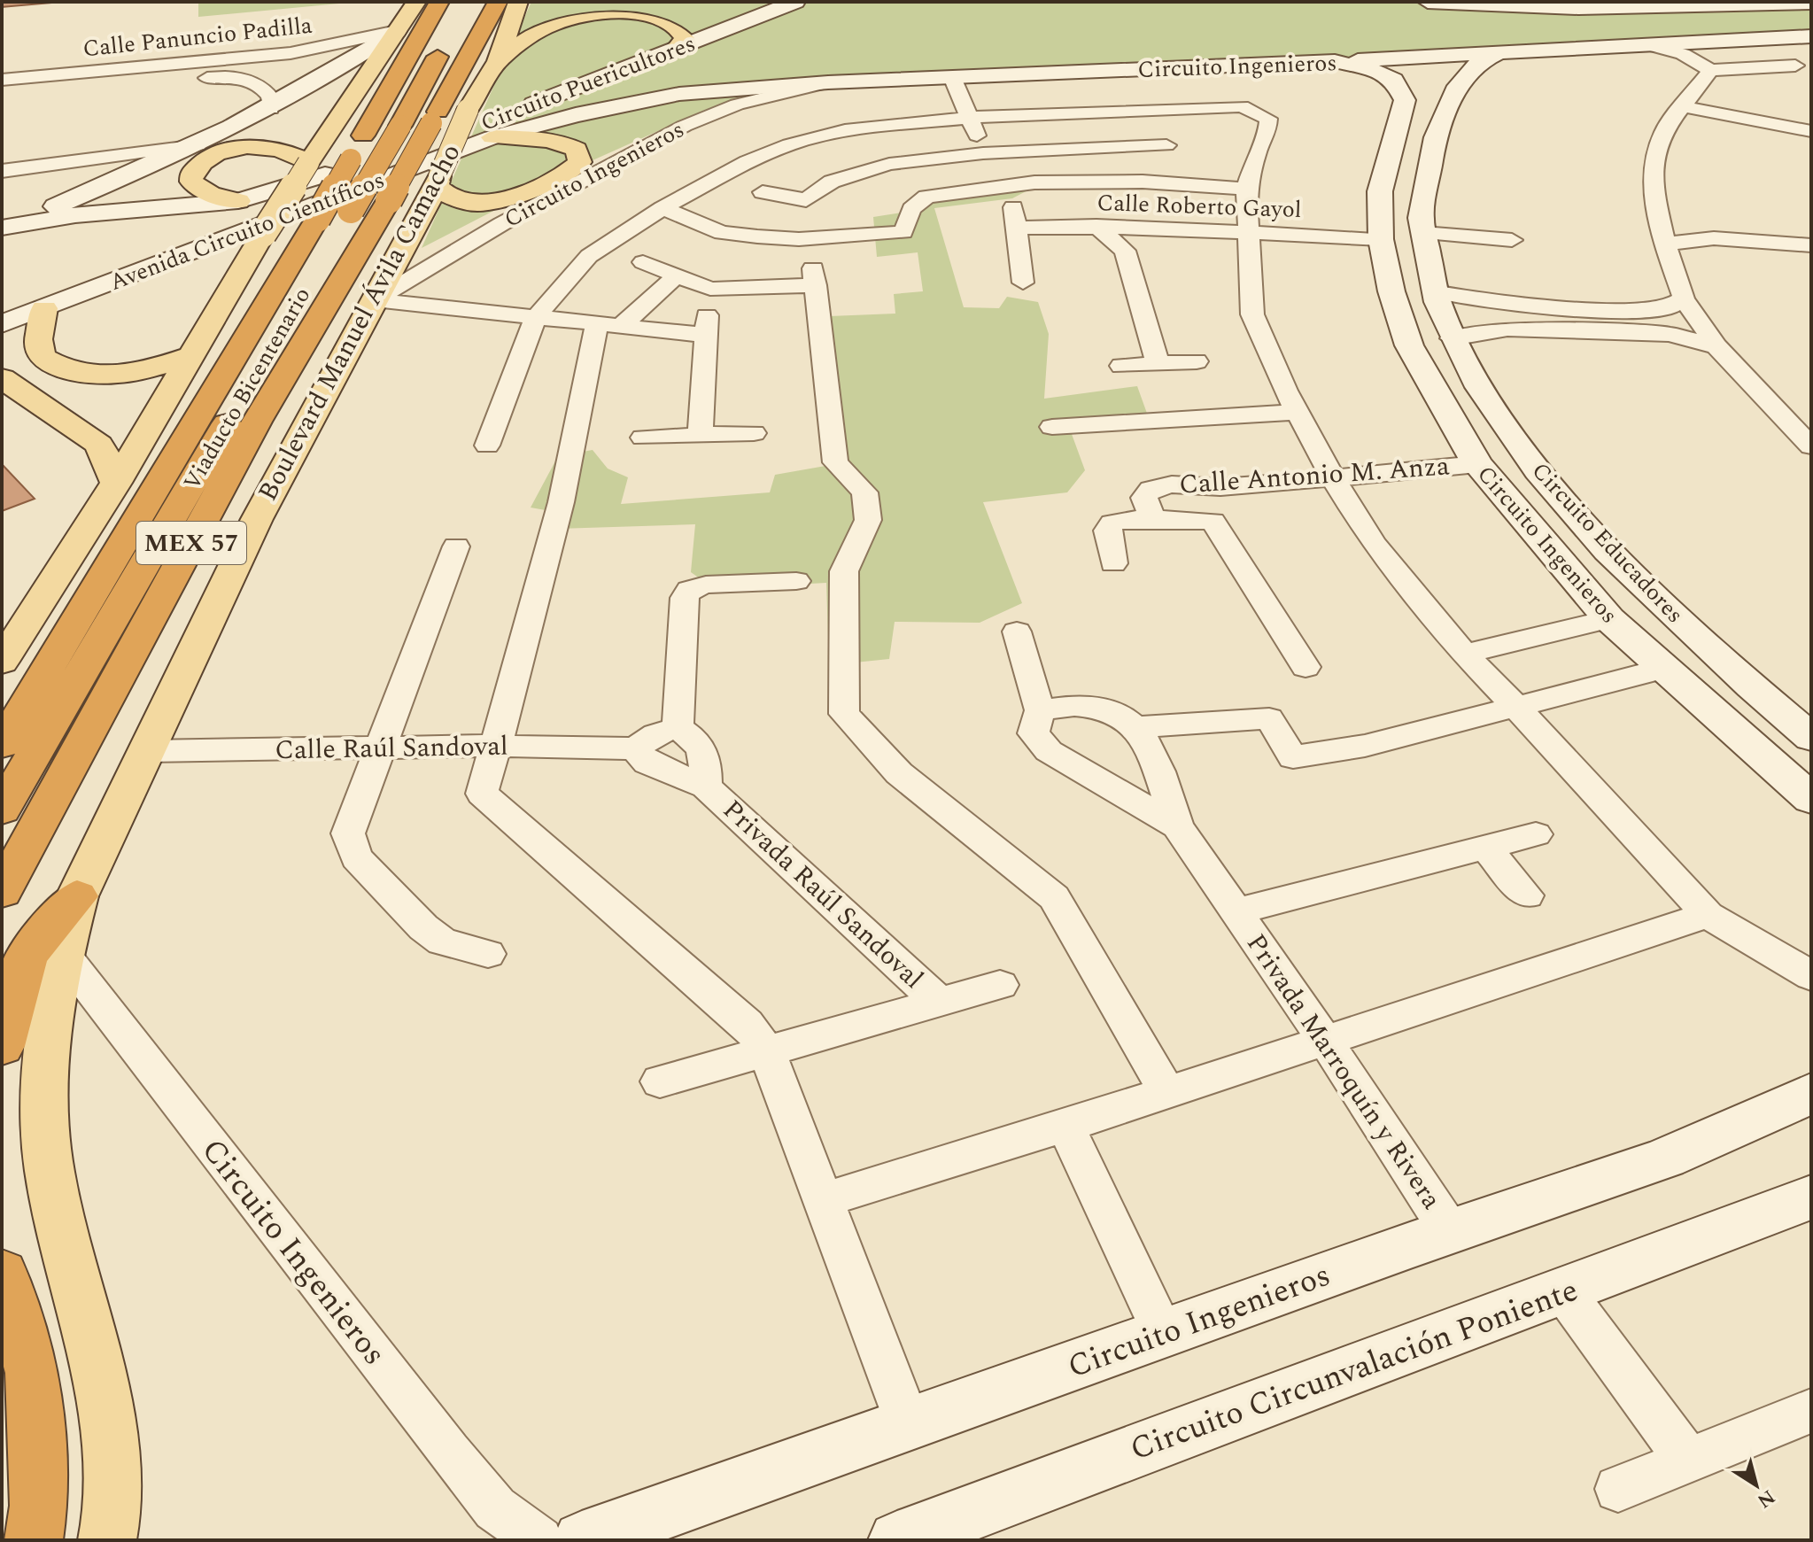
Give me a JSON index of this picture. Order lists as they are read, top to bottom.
{
  "streets": {
    "highway": ["Boulevard Manuel Ávila Camacho", "Viaducto Bicentenario", "MEX 57"],
    "main road": [
      "Circuito Ingenieros",
      "Circuito Puericultores",
      "Avenida Circuito Científicos",
      "Circuito Educadores",
      "Circuito Circunvalación Poniente"
    ],
    "street": [
      "Calle Panuncio Padilla",
      "Calle Roberto Gayol",
      "Calle Antonio M. Anza",
      "Calle Raúl Sandoval",
      "Privada Raúl Sandoval",
      "Privada Marroquín y Rivera"
    ]
  },
  "crossings": [
    ["Circuito Ingenieros", "Calle Roberto Gayol"],
    ["Circuito Ingenieros", "Avenida Circuito Científicos"],
    ["Circuito Ingenieros", "Boulevard Manuel Ávila Camacho"],
    ["Circuito Ingenieros", "Calle Antonio M. Anza"],
    ["Circuito Ingenieros", "Circuito Educadores"],
    ["Circuito Ingenieros", "Privada Marroquín y Rivera"],
    ["Boulevard Manuel Ávila Camacho", "Calle Raúl Sandoval"]
  ],
  "north": "bottom right"
}
